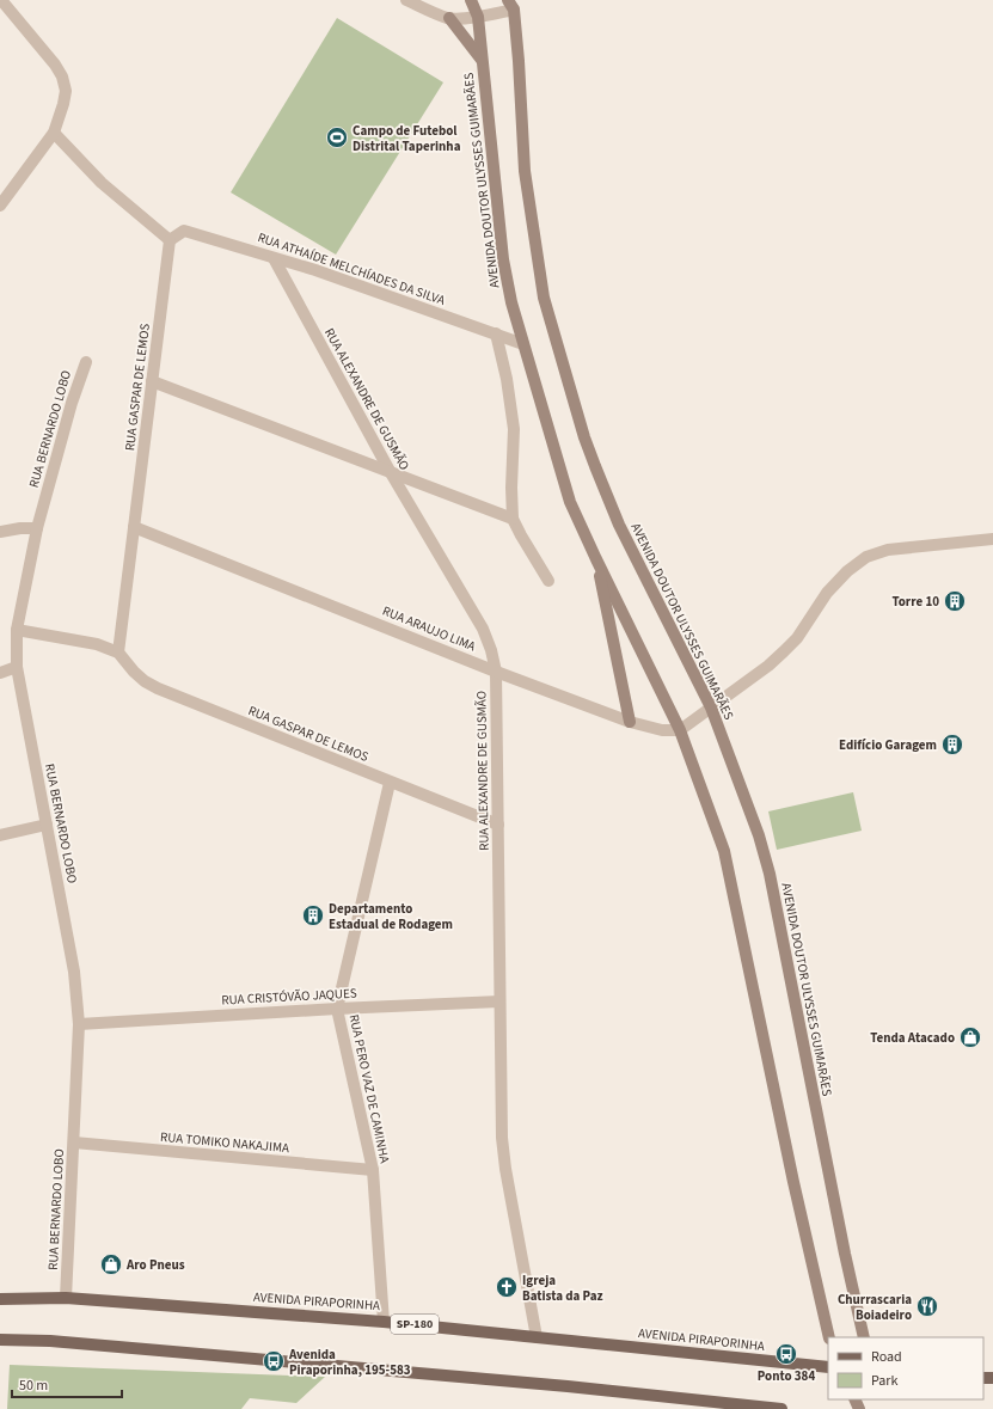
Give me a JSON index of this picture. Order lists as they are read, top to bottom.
{
  "streets": {
    "main road": ["AVENIDA DOUTOR ULYSSES GUIMARÃES", "AVENIDA PIRAPORINHA", "SP-180"],
    "street": [
      "RUA ATHAÍDE MELCHÍADES DA SILVA",
      "RUA GASPAR DE LEMOS",
      "RUA ALEXANDRE DE GUSMÃO",
      "RUA BERNARDO LOBO",
      "RUA ARAUJO LIMA",
      "RUA CRISTÓVÃO JAQUES",
      "RUA PERO VAZ DE CAMINHA",
      "RUA TOMIKO NAKAJIMA"
    ]
  },
  "crossings": [
    ["AVENIDA DOUTOR ULYSSES GUIMARÃES", "RUA ATHAÍDE MELCHÍADES DA SILVA"],
    ["AVENIDA DOUTOR ULYSSES GUIMARÃES", "RUA ARAUJO LIMA"],
    ["RUA ATHAÍDE MELCHÍADES DA SILVA", "RUA GASPAR DE LEMOS"],
    ["RUA ATHAÍDE MELCHÍADES DA SILVA", "RUA ALEXANDRE DE GUSMÃO"],
    ["RUA GASPAR DE LEMOS", "RUA ALEXANDRE DE GUSMÃO"],
    ["RUA GASPAR DE LEMOS", "RUA ARAUJO LIMA"],
    ["RUA GASPAR DE LEMOS", "RUA PERO VAZ DE CAMINHA"],
    ["RUA ALEXANDRE DE GUSMÃO", "RUA ARAUJO LIMA"],
    ["RUA ALEXANDRE DE GUSMÃO", "RUA CRISTÓVÃO JAQUES"],
    ["RUA ALEXANDRE DE GUSMÃO", "AVENIDA PIRAPORINHA"],
    ["RUA BERNARDO LOBO", "RUA CRISTÓVÃO JAQUES"],
    ["RUA BERNARDO LOBO", "RUA TOMIKO NAKAJIMA"],
    ["RUA BERNARDO LOBO", "AVENIDA PIRAPORINHA"],
    ["RUA CRISTÓVÃO JAQUES", "RUA PERO VAZ DE CAMINHA"],
    ["RUA PERO VAZ DE CAMINHA", "RUA TOMIKO NAKAJIMA"],
    ["RUA PERO VAZ DE CAMINHA", "AVENIDA PIRAPORINHA"]
  ],
  "places": {
    "sports": ["Campo de Futebol Distrital Taperinha"],
    "building": ["Torre 10", "Edifício Garagem", "Departamento Estadual de Rodagem"],
    "shop": ["Tenda Atacado", "Aro Pneus"],
    "church": ["Igreja Batista da Paz"],
    "restaurant": ["Churrascaria Boiadeiro"],
    "bus stop": ["Ponto 384", "Avenida Piraporinha, 195-583"]
  },
  "legend": ["Road", "Park"],
  "scale_bar": "50 m"
}
